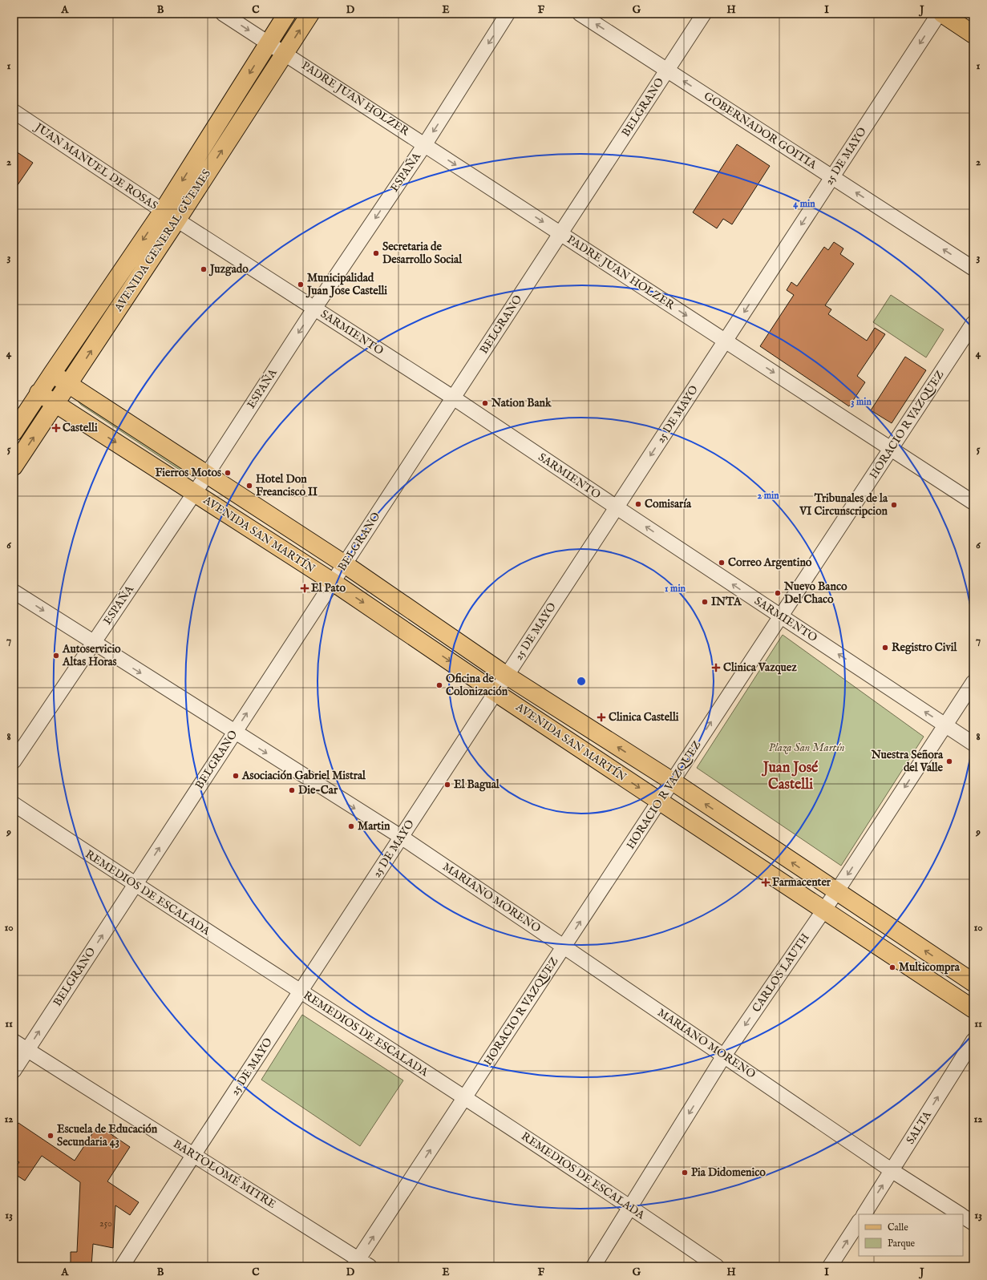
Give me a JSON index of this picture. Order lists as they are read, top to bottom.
{
  "streets": {
    "main road": ["AVENIDA GENERAL GÜEMES", "AVENIDA SAN MARTÍN"],
    "street": [
      "PADRE JUAN HOLZER",
      "BELGRANO",
      "GOBERNADOR GOITIA",
      "25 DE MAYO",
      "JUAN MANUEL DE ROSAS",
      "ESPAÑA",
      "SARMIENTO",
      "HORACIO R VAZQUEZ",
      "REMEDIOS DE ESCALADA",
      "MARIANO MORENO",
      "CARLOS LAUTH",
      "SALTA",
      "BARTOLOMÉ MITRE"
    ]
  },
  "crossings": [
    ["PADRE JUAN HOLZER", "BELGRANO"],
    ["PADRE JUAN HOLZER", "25 DE MAYO"],
    ["PADRE JUAN HOLZER", "ESPAÑA"],
    ["PADRE JUAN HOLZER", "AVENIDA GENERAL GÜEMES"],
    ["PADRE JUAN HOLZER", "HORACIO R VAZQUEZ"],
    ["BELGRANO", "GOBERNADOR GOITIA"],
    ["BELGRANO", "SARMIENTO"],
    ["BELGRANO", "AVENIDA SAN MARTÍN"],
    ["BELGRANO", "REMEDIOS DE ESCALADA"],
    ["BELGRANO", "MARIANO MORENO"],
    ["BELGRANO", "BARTOLOMÉ MITRE"],
    ["GOBERNADOR GOITIA", "25 DE MAYO"],
    ["25 DE MAYO", "SARMIENTO"],
    ["25 DE MAYO", "AVENIDA SAN MARTÍN"],
    ["25 DE MAYO", "REMEDIOS DE ESCALADA"],
    ["25 DE MAYO", "MARIANO MORENO"],
    ["25 DE MAYO", "BARTOLOMÉ MITRE"],
    ["JUAN MANUEL DE ROSAS", "AVENIDA GENERAL GÜEMES"],
    ["JUAN MANUEL DE ROSAS", "SARMIENTO"],
    ["ESPAÑA", "SARMIENTO"],
    ["ESPAÑA", "AVENIDA SAN MARTÍN"],
    ["ESPAÑA", "MARIANO MORENO"],
    ["AVENIDA GENERAL GÜEMES", "SARMIENTO"],
    ["AVENIDA GENERAL GÜEMES", "AVENIDA SAN MARTÍN"],
    ["SARMIENTO", "HORACIO R VAZQUEZ"],
    ["SARMIENTO", "CARLOS LAUTH"],
    ["HORACIO R VAZQUEZ", "AVENIDA SAN MARTÍN"],
    ["HORACIO R VAZQUEZ", "REMEDIOS DE ESCALADA"],
    ["HORACIO R VAZQUEZ", "MARIANO MORENO"],
    ["HORACIO R VAZQUEZ", "BARTOLOMÉ MITRE"],
    ["AVENIDA SAN MARTÍN", "CARLOS LAUTH"],
    ["REMEDIOS DE ESCALADA", "CARLOS LAUTH"],
    ["MARIANO MORENO", "CARLOS LAUTH"],
    ["MARIANO MORENO", "SALTA"]
  ],
  "one_way": [
    "PADRE JUAN HOLZER",
    "BELGRANO",
    "GOBERNADOR GOITIA",
    "25 DE MAYO",
    "ESPAÑA",
    "SARMIENTO",
    "HORACIO R VAZQUEZ",
    "MARIANO MORENO",
    "CARLOS LAUTH",
    "SALTA"
  ],
  "districts": ["Juan José Castelli"],
  "parks": ["Plaza San Martín"],
  "places": {
    "other": [
      "Secretaria de Desarrollo Social",
      "Juzgado",
      "Municipalidad Juan Jose Castelli",
      "Nation Bank",
      "Fierros Motos",
      "Hotel Don Freancisco II",
      "Comisaría",
      "Tribunales de la VI Circunscripcion",
      "Correo Argentino",
      "Nuevo Banco Del Chaco",
      "INTA",
      "Registro Civil",
      "Autoservicio Altas Horas",
      "Oficina de Colonización",
      "Nuestra Señora del Valle",
      "Asociación Gabriel Mistral",
      "El Bagual",
      "Die-Car",
      "Martin",
      "Multicompra",
      "Escuela de Educación Secundaria 43",
      "Pia Didomenico"
    ],
    "health": [
      "Castelli",
      "El Pato",
      "Clinica Vazquez",
      "Clinica Castelli",
      "Farmacenter"
    ]
  },
  "house_numbers": ["250"],
  "legend": ["Calle", "Parque"],
  "grid": {
    "columns": [
      "A",
      "B",
      "C",
      "D",
      "E",
      "F",
      "G",
      "H",
      "I",
      "J"
    ],
    "rows": [
      "1",
      "2",
      "3",
      "4",
      "5",
      "6",
      "7",
      "8",
      "9",
      "10",
      "11",
      "12",
      "13"
    ]
  },
  "rings": [
    "4 min",
    "3 min",
    "2 min",
    "1 min"
  ]
}
